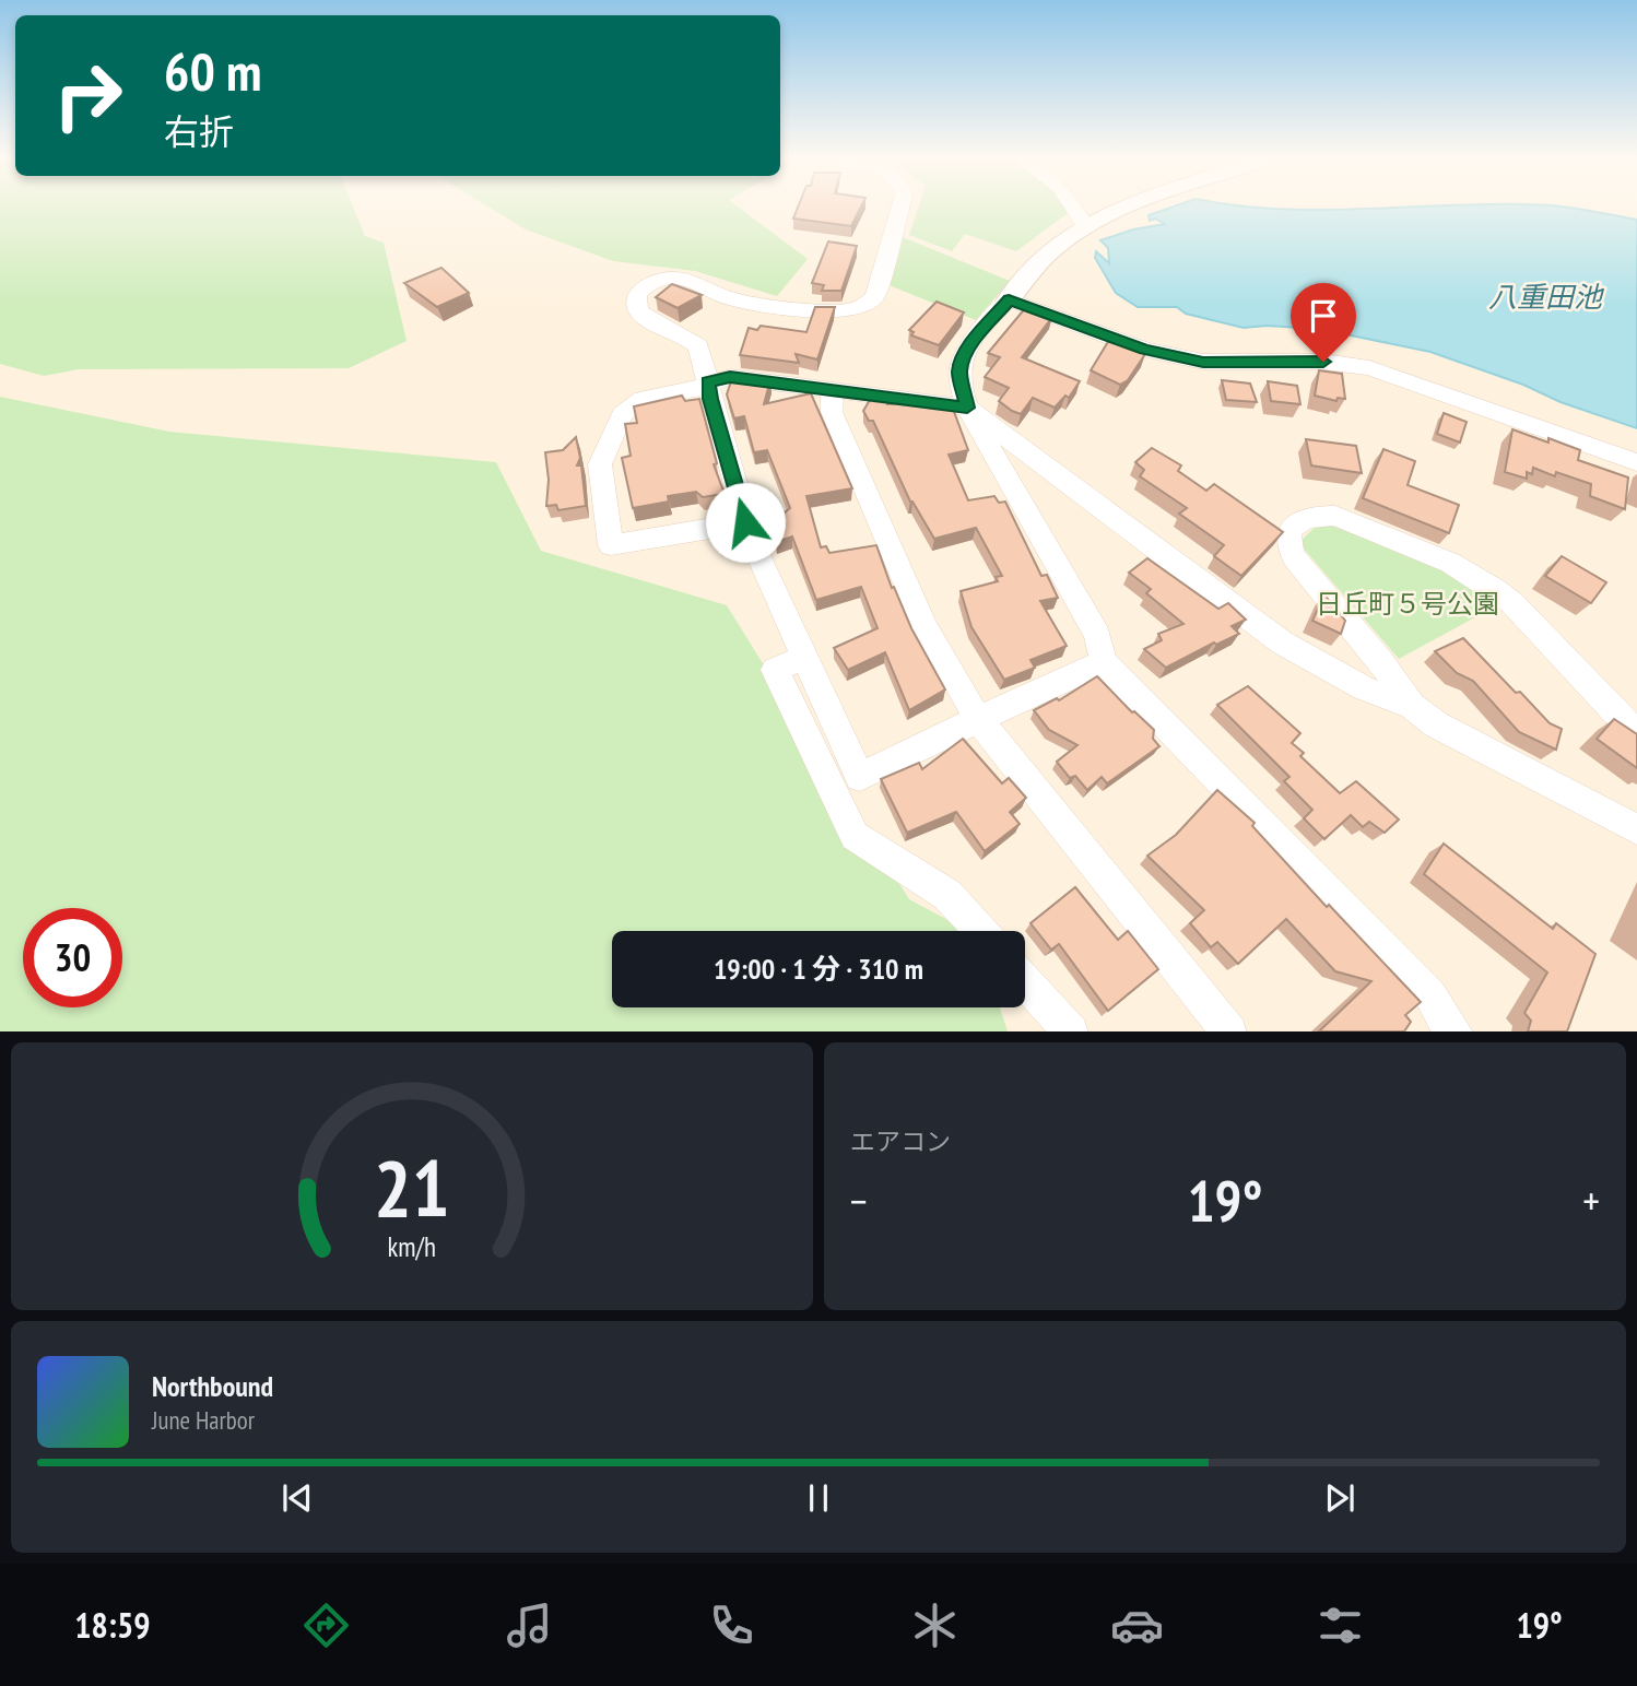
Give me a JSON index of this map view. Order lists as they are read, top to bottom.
{
  "water": ["八重田池"],
  "parks": ["日丘町５号公園"],
  "page": {
    "turn": ["60 m", "右折"],
    "limit": "30",
    "trip": "19:00 · 1 分 · 310 m",
    "tile": "エアコン",
    "heat": ["−", "19°", "+"],
    "song": ["Northbound", "June Harbor"],
    "tabs": ["18:59", "19°"],
    "gauge": ["21", "km/h"]
  }
}
